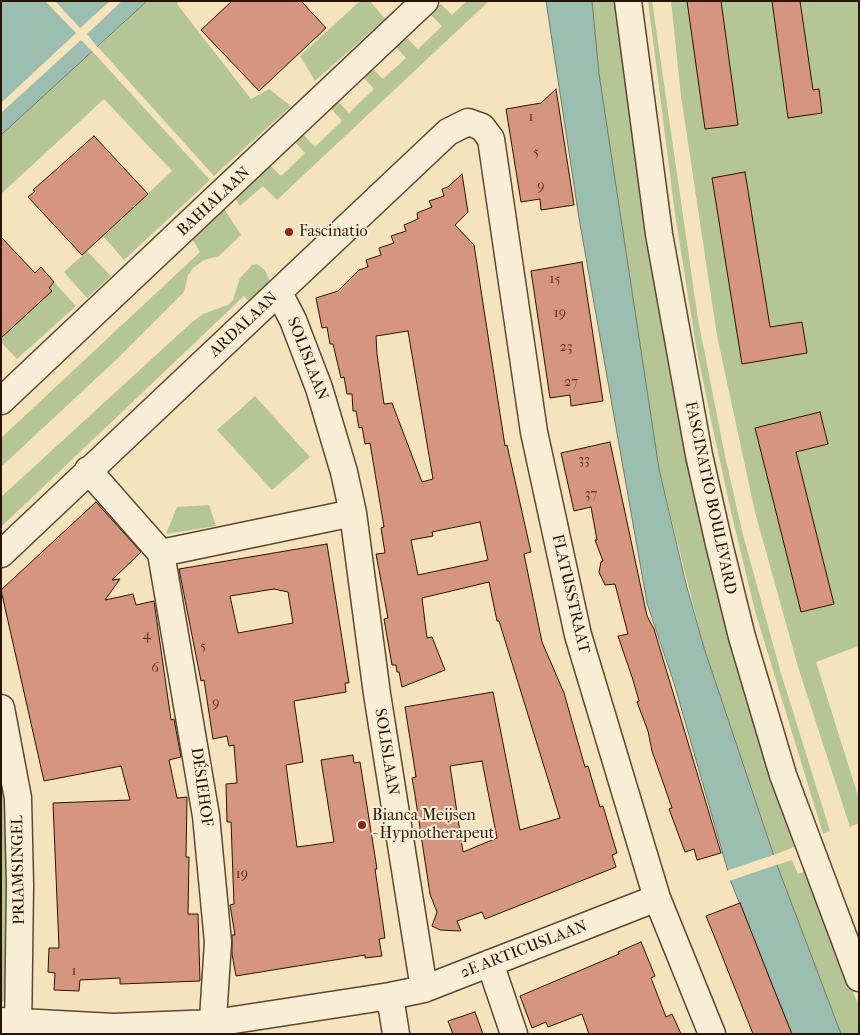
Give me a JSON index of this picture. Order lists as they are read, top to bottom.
{
  "streets": {
    "street": [
      "BAHIALAAN",
      "ARDALAAN",
      "SOLISLAAN",
      "FASCINATIO BOULEVARD",
      "FLATUSSTRAAT",
      "DÉSIEHOF",
      "PRIAMSINGEL",
      "2E ARTICUSLAAN"
    ]
  },
  "crossings": [
    ["ARDALAAN", "SOLISLAAN"],
    ["ARDALAAN", "FLATUSSTRAAT"],
    ["SOLISLAAN", "2E ARTICUSLAAN"],
    ["FLATUSSTRAAT", "2E ARTICUSLAAN"],
    ["DÉSIEHOF", "2E ARTICUSLAAN"],
    ["PRIAMSINGEL", "2E ARTICUSLAAN"]
  ],
  "places": ["Fascinatio", "Bianca Meijsen - Hypnotherapeut"],
  "house_numbers": [
    "1",
    "5",
    "9",
    "15",
    "19",
    "23",
    "27",
    "33",
    "37",
    "4",
    "5",
    "6",
    "9",
    "19",
    "1"
  ]
}
